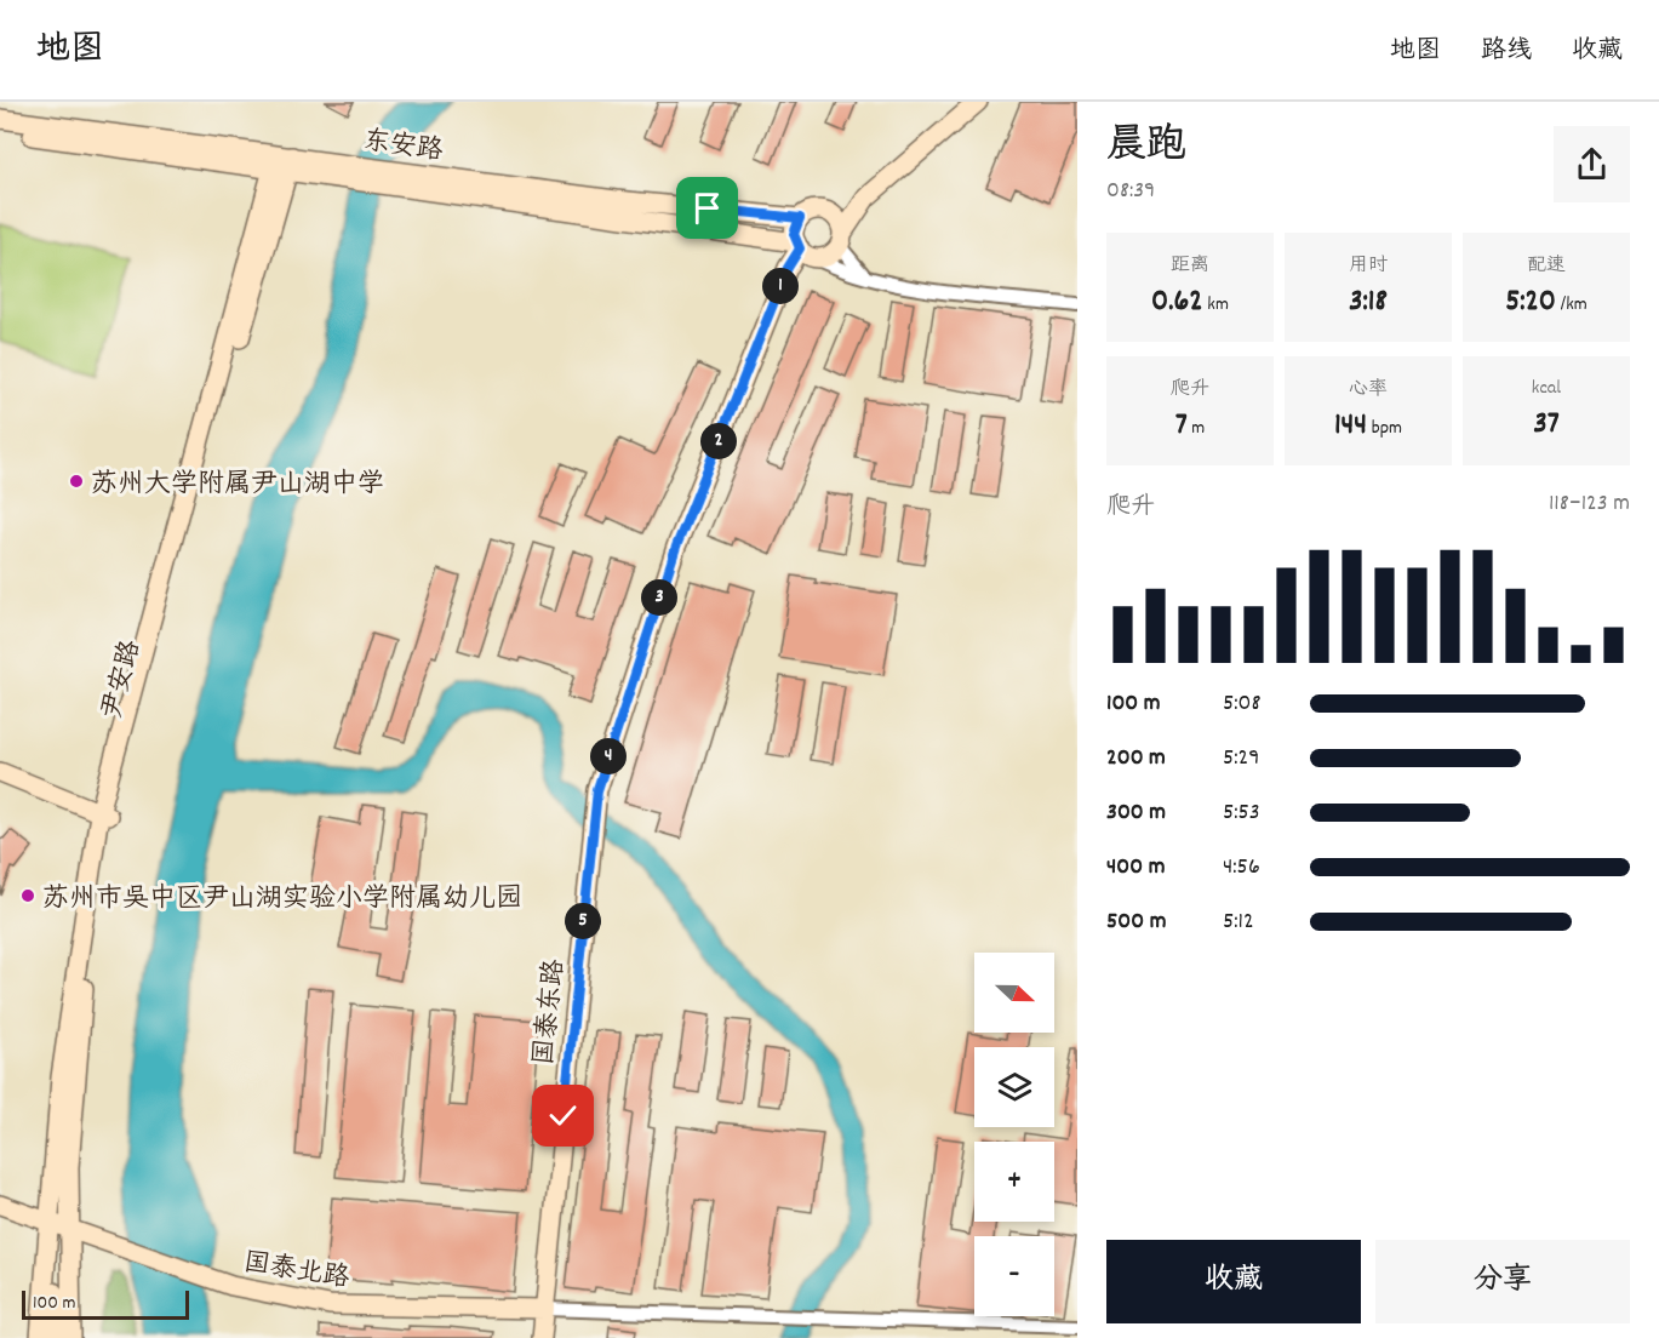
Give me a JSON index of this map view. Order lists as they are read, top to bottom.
{
  "streets": {
    "main road": [
      "东安路",
      "尹安路",
      "国泰东路",
      "国泰北路"
    ]
  },
  "crossings": [
    ["东安路", "尹安路"],
    ["东安路", "国泰东路"],
    ["尹安路", "国泰北路"],
    ["国泰东路", "国泰北路"]
  ],
  "places": ["苏州大学附属尹山湖中学", "苏州市吴中区尹山湖实验小学附属幼儿园"],
  "scale_bar": "100 m",
  "north": "right",
  "page": {
    "header": "地图",
    "nav": ["地图", "路线", "收藏"],
    "heading": ["晨跑", "08:39"],
    "stats": [
      ["距离", "0.62 km"],
      ["用时", "3:18"],
      ["配速", "5:20 /km"],
      ["爬升", "7 m"],
      ["心率", "144 bpm"],
      ["kcal", "37"]
    ],
    "pins": [
      "1",
      "2",
      "3",
      "4",
      "5"
    ],
    "chart": ["爬升", "118–123 m"],
    "list": [
      {
        "name": "100 m",
        "note": "5:08"
      },
      {
        "name": "200 m",
        "note": "5:29"
      },
      {
        "name": "300 m",
        "note": "5:53"
      },
      {
        "name": "400 m",
        "note": "4:56"
      },
      {
        "name": "500 m",
        "note": "5:12"
      }
    ],
    "map_buttons": ["+", "−"],
    "buttons": ["收藏", "分享"],
    "scale": "100 m"
  }
}
